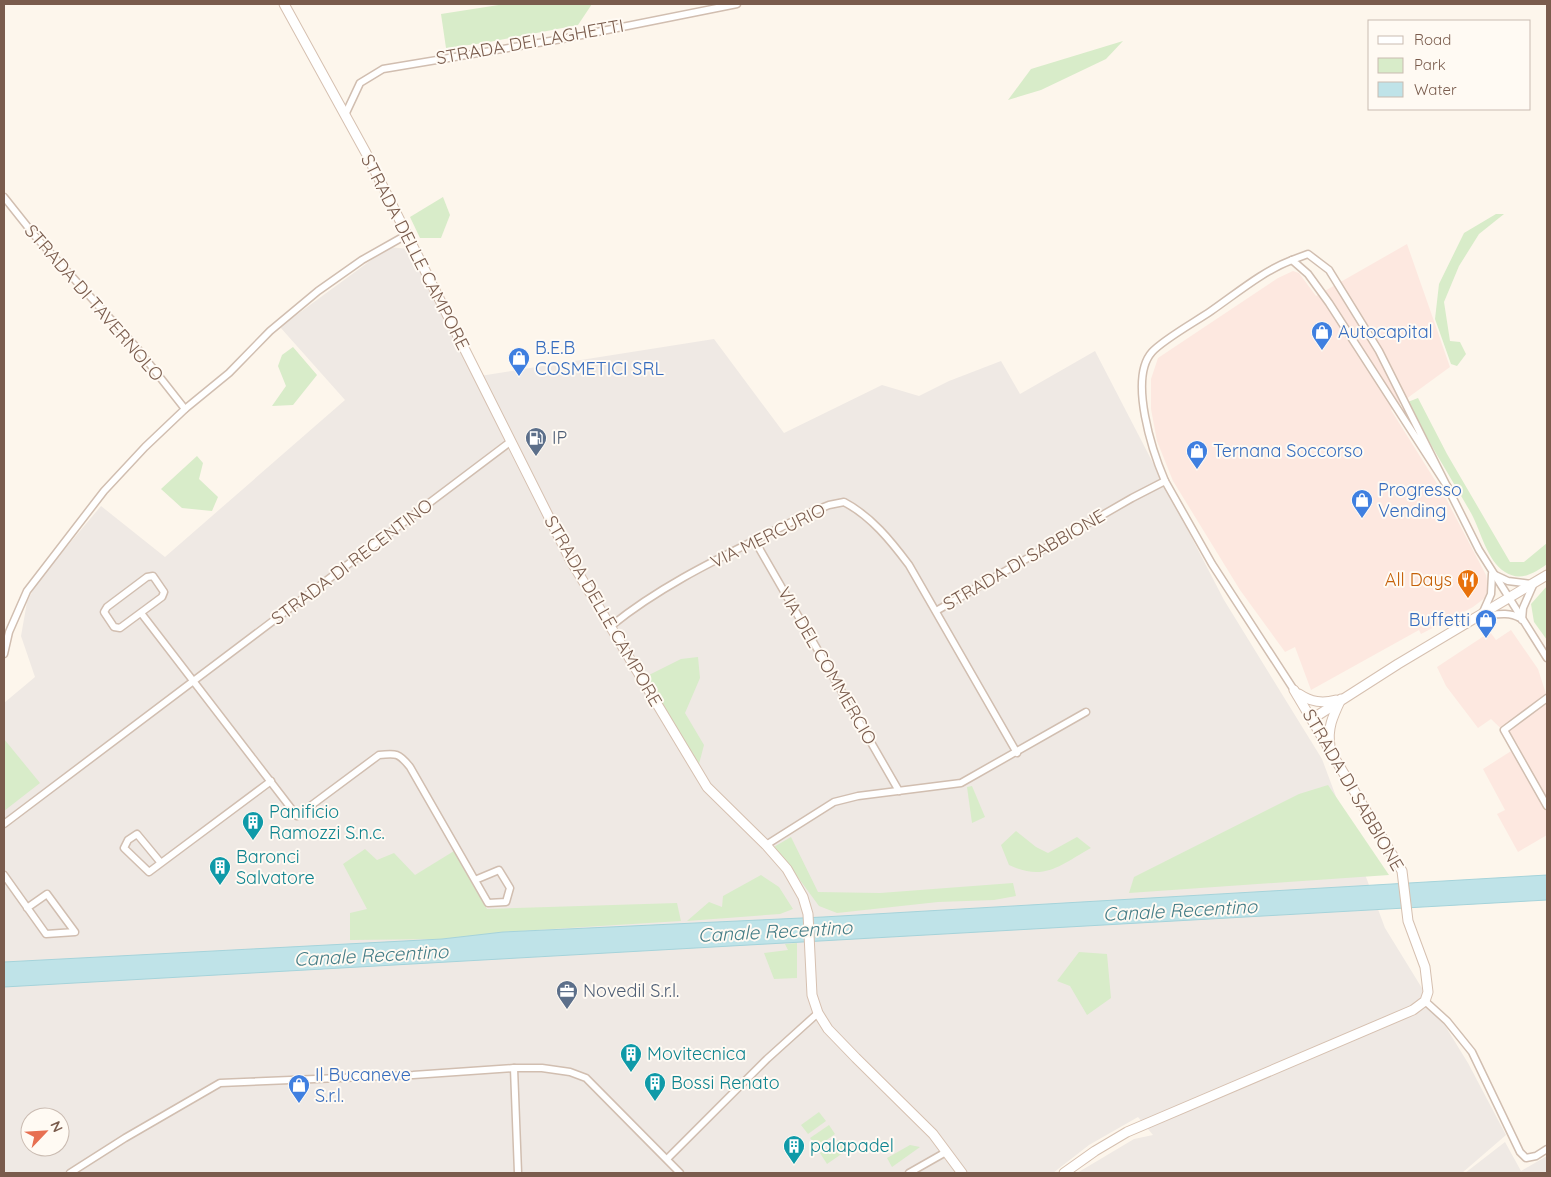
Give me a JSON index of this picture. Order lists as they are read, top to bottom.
{
  "streets": {
    "street": [
      "STRADA DEI LAGHETTI",
      "STRADA DELLE CAMPORE",
      "STRADA DI TAVERNOLO",
      "VIA MERCURIO",
      "STRADA DI SABBIONE",
      "STRADA DI RECENTINO",
      "VIA DEL COMMERCIO"
    ]
  },
  "crossings": [
    ["STRADA DEI LAGHETTI", "STRADA DELLE CAMPORE"],
    ["STRADA DELLE CAMPORE", "VIA MERCURIO"],
    ["STRADA DELLE CAMPORE", "STRADA DI RECENTINO"],
    ["VIA MERCURIO", "STRADA DI SABBIONE"],
    ["VIA MERCURIO", "VIA DEL COMMERCIO"]
  ],
  "water": ["Canale Recentino"],
  "places": {
    "shop": [
      "Autocapital",
      "B.E.B COSMETICI SRL",
      "Ternana Soccorso",
      "Progresso Vending",
      "Buffetti",
      "Il Bucaneve S.r.l."
    ],
    "fuel station": ["IP"],
    "restaurant": ["All Days"],
    "building": [
      "Panificio Ramozzi S.n.c.",
      "Baronci Salvatore",
      "Movitecnica",
      "Bossi Renato",
      "palapadel"
    ],
    "office": ["Novedil S.r.l."]
  },
  "legend": ["Road", "Park", "Water"],
  "north": "top right"
}
